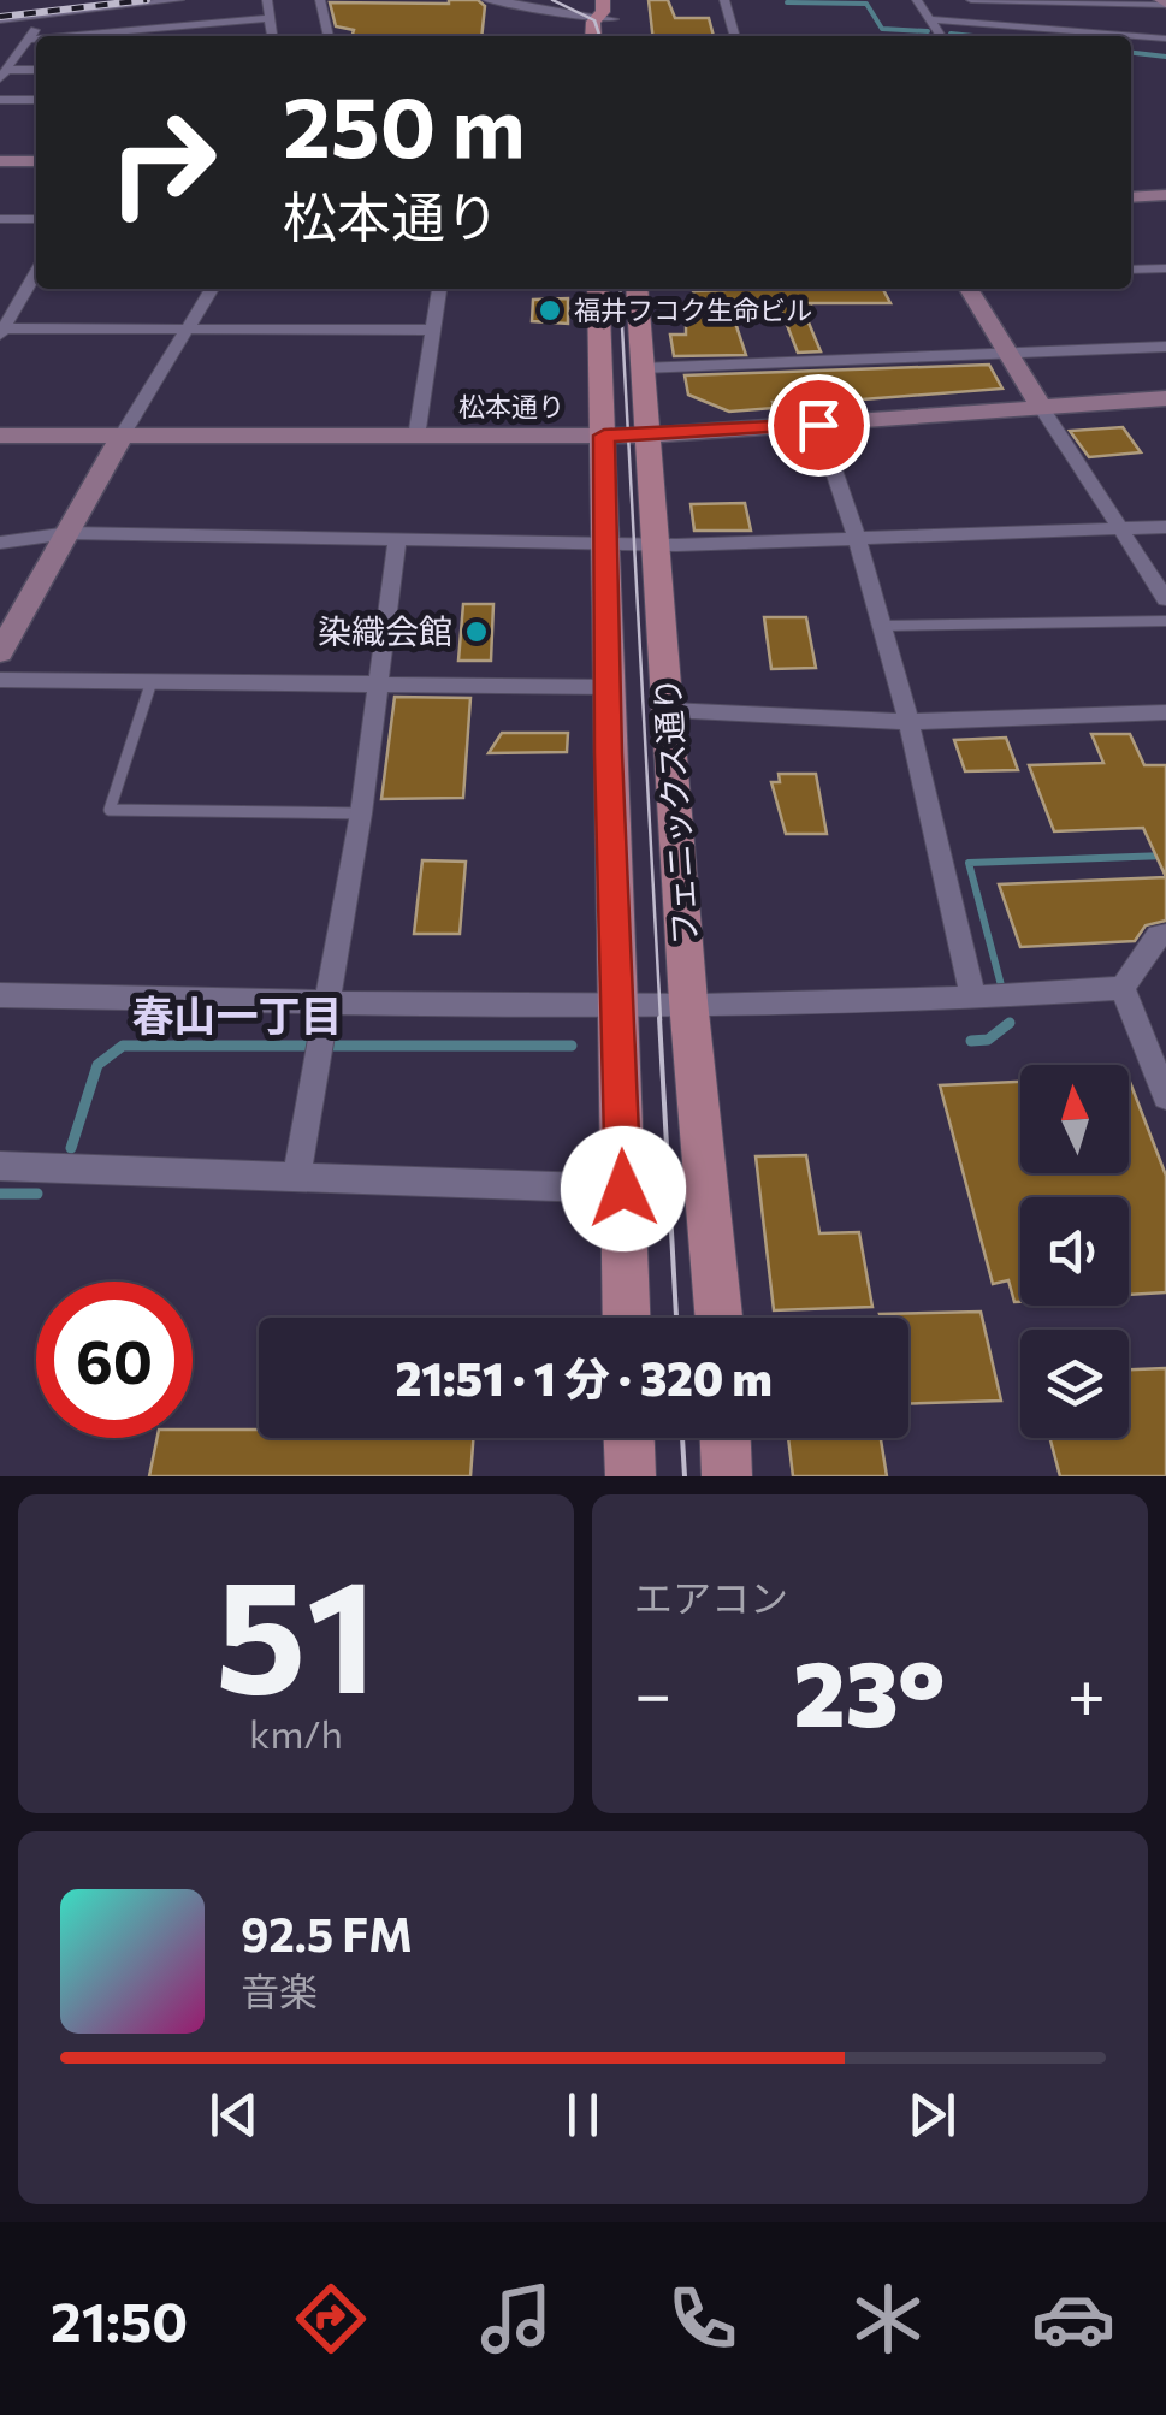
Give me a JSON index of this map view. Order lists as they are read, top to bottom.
{
  "streets": {
    "main road": ["フェニックス通り"],
    "street": ["松本通り"]
  },
  "crossings": [
    ["松本通り", "フェニックス通り"]
  ],
  "districts": ["春山一丁目"],
  "places": ["福井フコク生命ビル", "染織会館"],
  "north": "top",
  "page": {
    "turn": ["250 m", "松本通り"],
    "limit": "60",
    "trip": "21:51 · 1 分 · 320 m",
    "tile": [
      ["51", "km/h"],
      "エアコン"
    ],
    "heat": ["−", "23°", "+"],
    "song": ["92.5 FM", "音楽"],
    "tabs": "21:50"
  }
}
